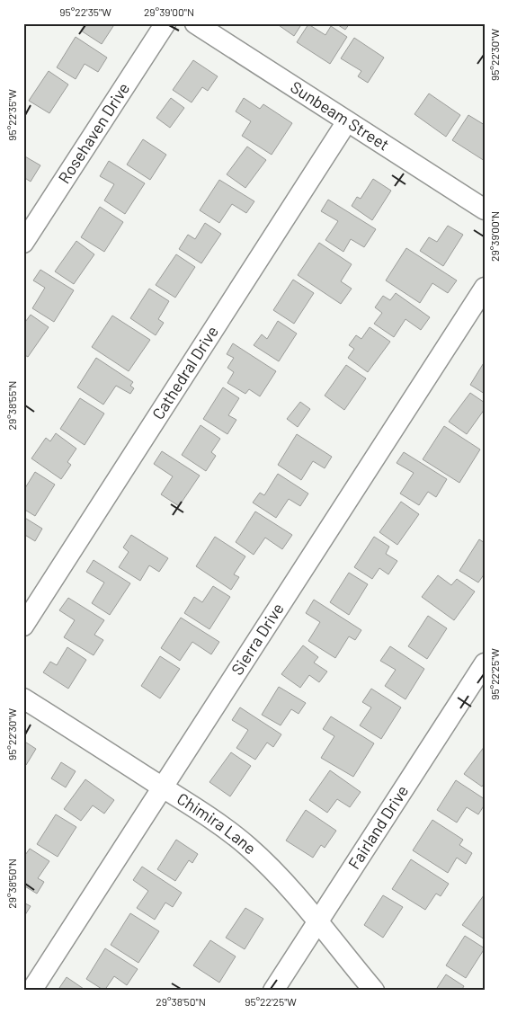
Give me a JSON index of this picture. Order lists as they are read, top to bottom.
{
  "streets": {
    "street": [
      "Sunbeam Street",
      "Rosehaven Drive",
      "Cathedral Drive",
      "Sierra Drive",
      "Chimira Lane",
      "Fairland Drive"
    ]
  },
  "crossings": [
    ["Sunbeam Street", "Cathedral Drive"],
    ["Sierra Drive", "Chimira Lane"],
    ["Chimira Lane", "Fairland Drive"]
  ],
  "coordinates": [
    "95°22'35\"W",
    "29°39'00\"N",
    "95°22'30\"W",
    "29°38'55\"N",
    "95°22'25\"W",
    "29°38'50\"N"
  ]
}
